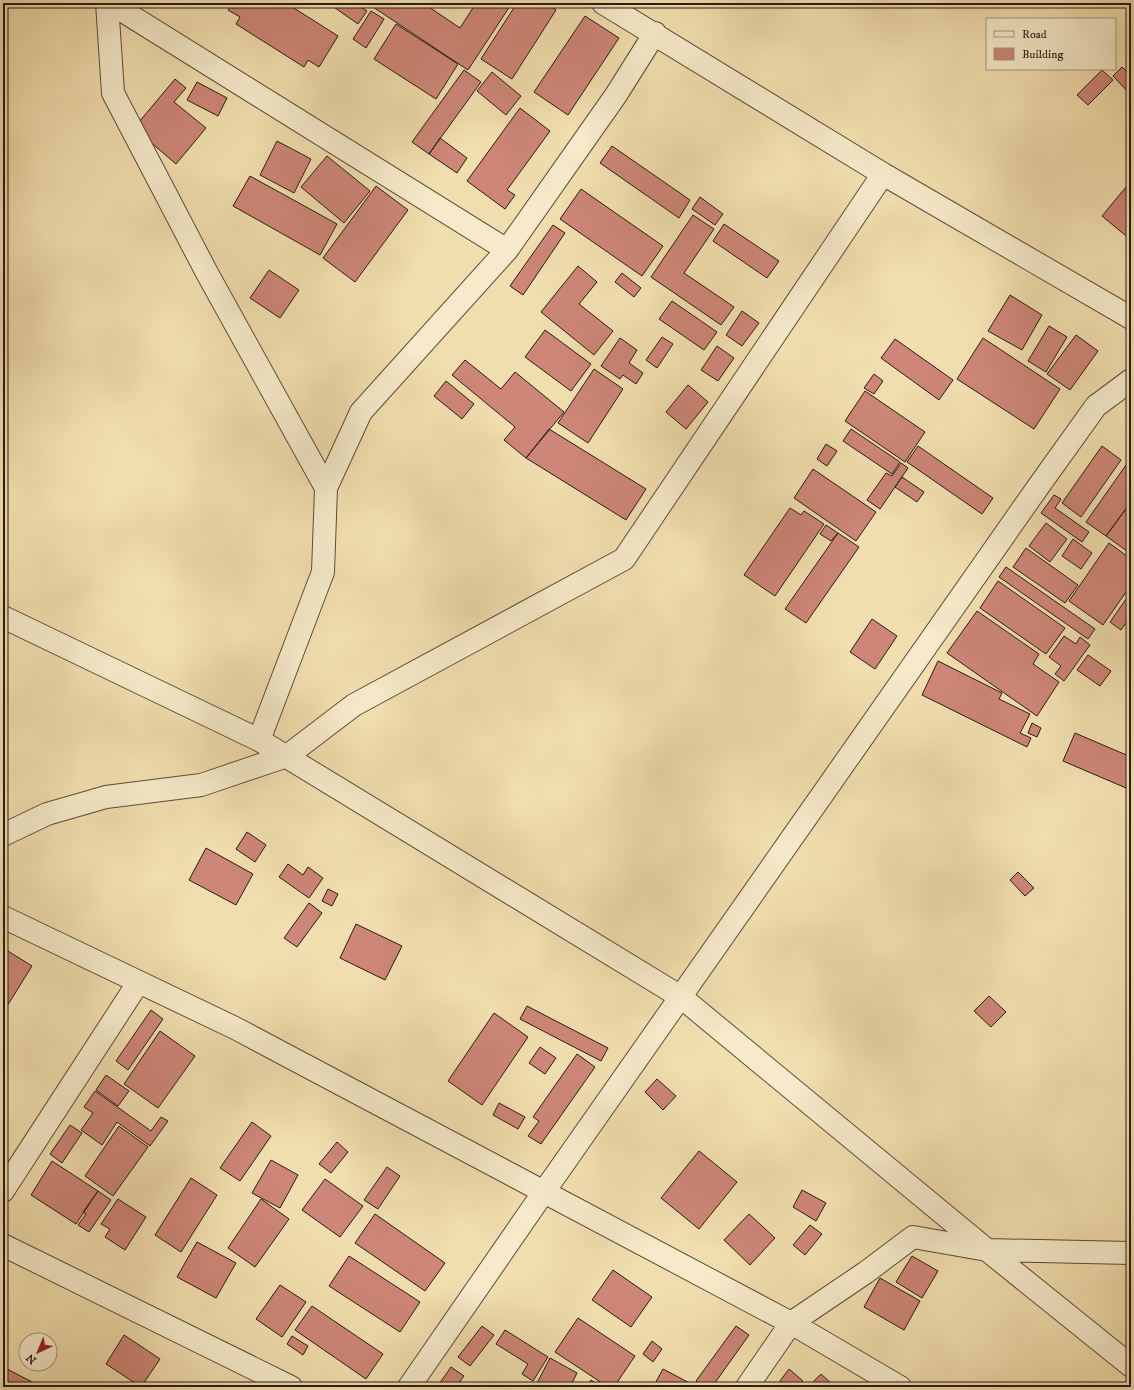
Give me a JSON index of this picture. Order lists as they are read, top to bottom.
{
  "legend": ["Road", "Building"],
  "north": "bottom left"
}
